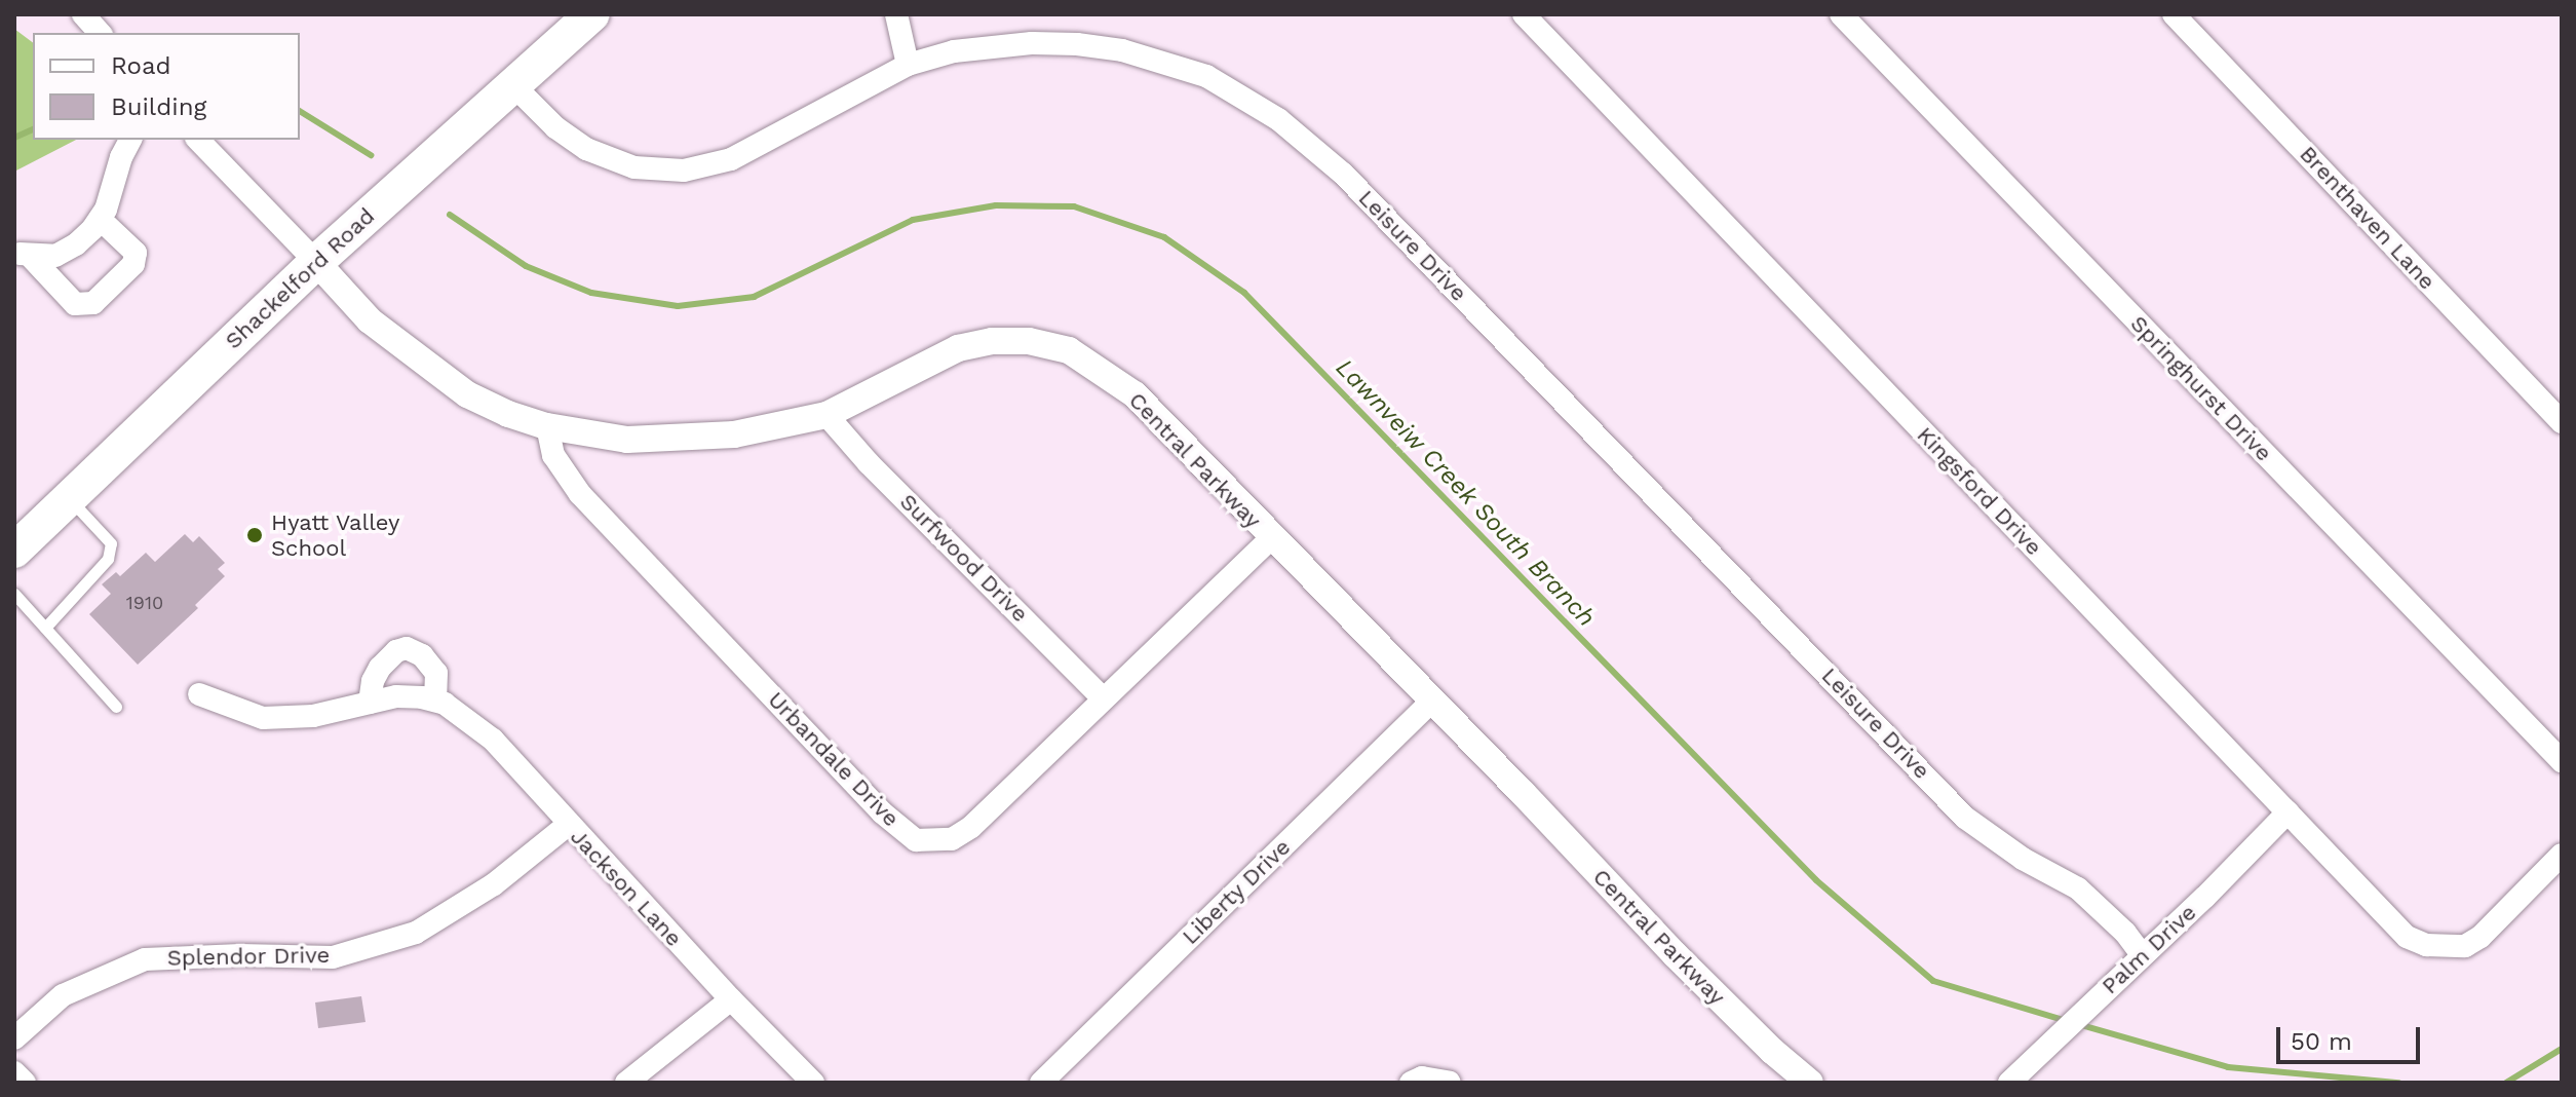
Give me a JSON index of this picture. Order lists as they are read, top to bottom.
{
  "streets": {
    "main road": ["Shackelford Road"],
    "street": [
      "Brenthaven Lane",
      "Leisure Drive",
      "Springhurst Drive",
      "Central Parkway",
      "Kingsford Drive",
      "Surfwood Drive",
      "Urbandale Drive",
      "Jackson Lane",
      "Liberty Drive",
      "Palm Drive",
      "Splendor Drive"
    ]
  },
  "crossings": [
    ["Leisure Drive", "Shackelford Road"],
    ["Leisure Drive", "Palm Drive"],
    ["Shackelford Road", "Central Parkway"],
    ["Central Parkway", "Surfwood Drive"],
    ["Central Parkway", "Urbandale Drive"],
    ["Central Parkway", "Liberty Drive"],
    ["Kingsford Drive", "Palm Drive"],
    ["Surfwood Drive", "Urbandale Drive"],
    ["Jackson Lane", "Splendor Drive"]
  ],
  "water": ["Lawnveiw Creek South Branch"],
  "places": ["Hyatt Valley School"],
  "house_numbers": ["1910"],
  "legend": ["Road", "Building"],
  "scale_bar": "50 m"
}
